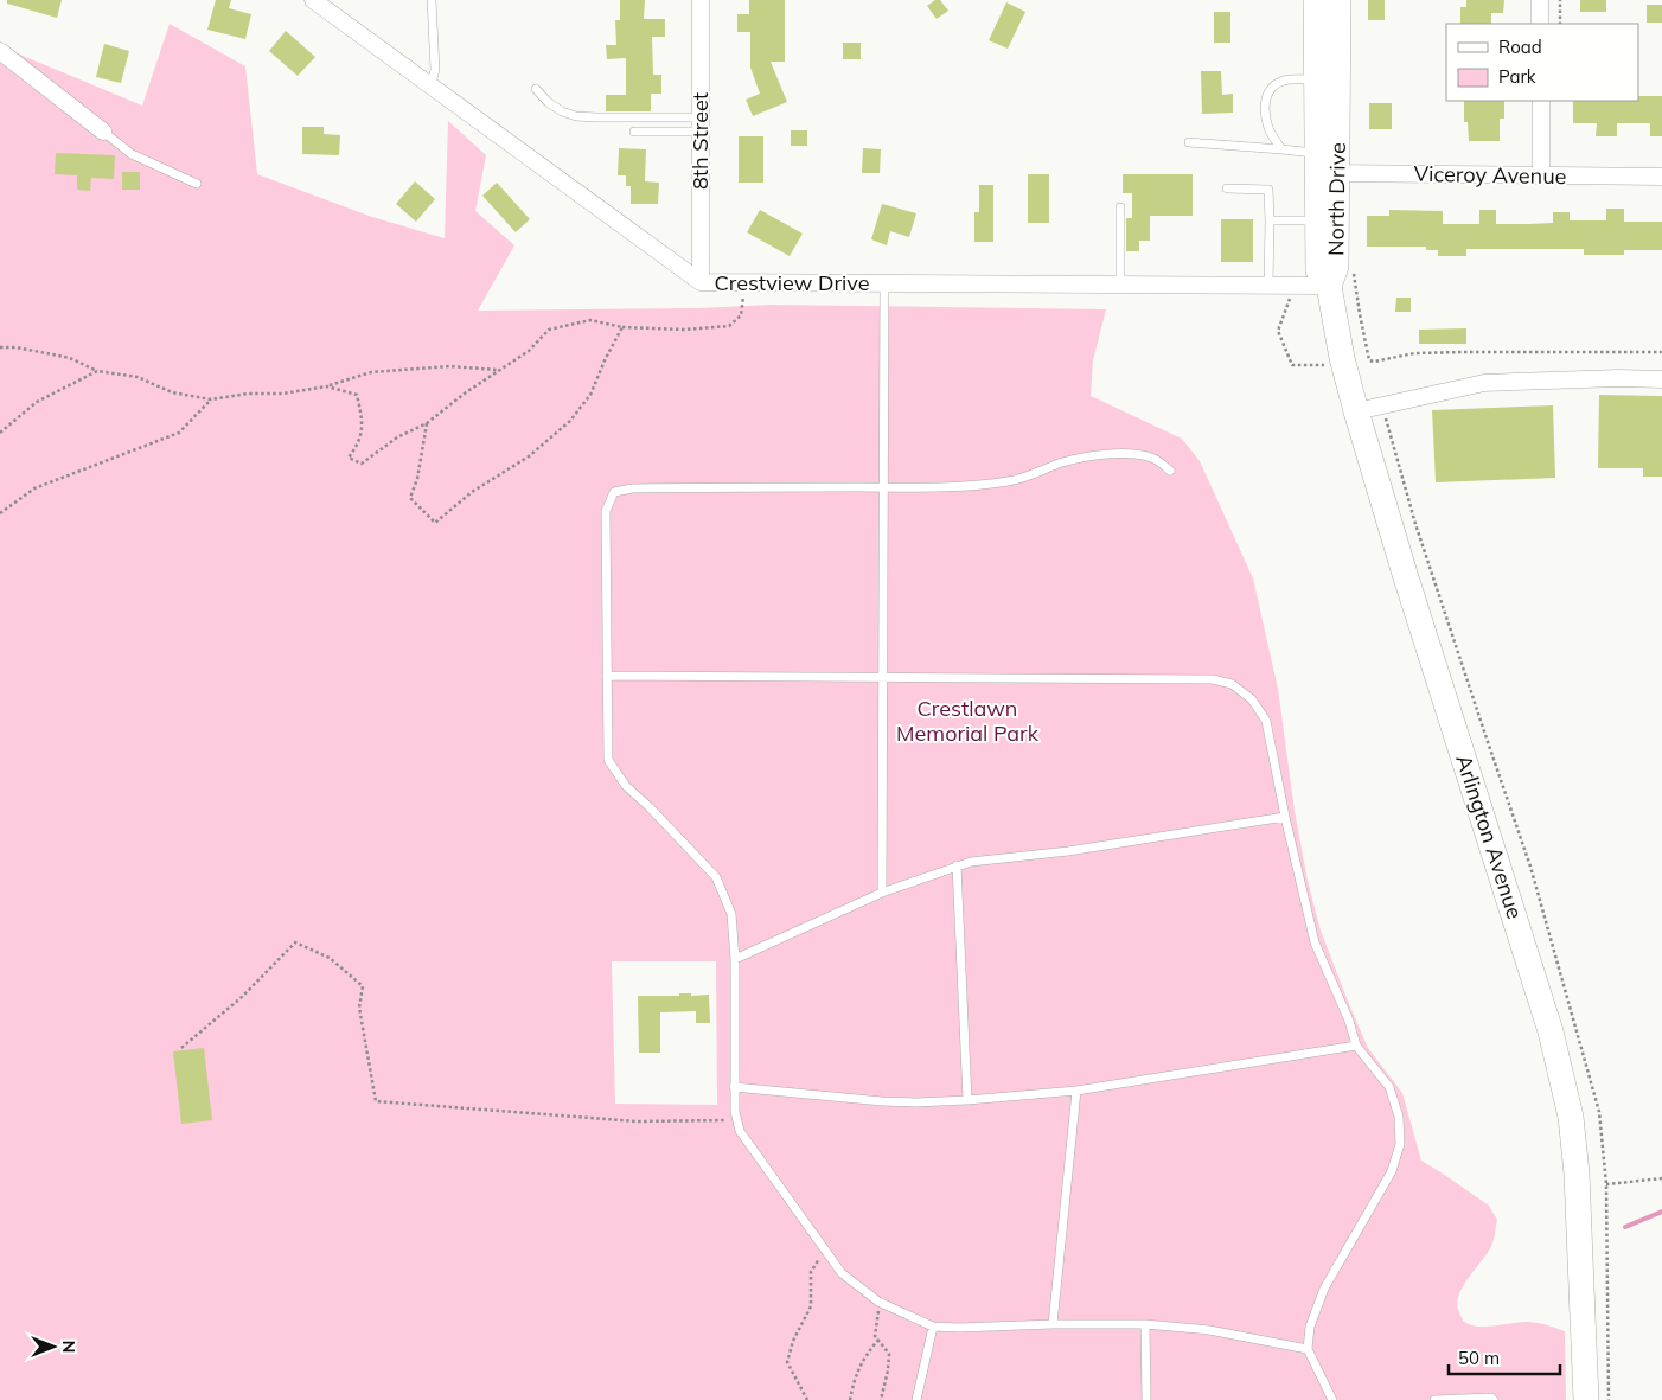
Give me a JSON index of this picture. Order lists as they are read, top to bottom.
{
  "streets": {
    "main road": ["North Drive", "Arlington Avenue"],
    "street": ["8th Street", "Viceroy Avenue", "Crestview Drive"]
  },
  "crossings": [
    ["8th Street", "Crestview Drive"],
    ["Viceroy Avenue", "North Drive"],
    ["North Drive", "Crestview Drive"],
    ["North Drive", "Arlington Avenue"],
    ["Crestview Drive", "Arlington Avenue"]
  ],
  "parks": ["Crestlawn Memorial Park"],
  "legend": ["Road", "Park"],
  "scale_bar": "50 m",
  "north": "right"
}
